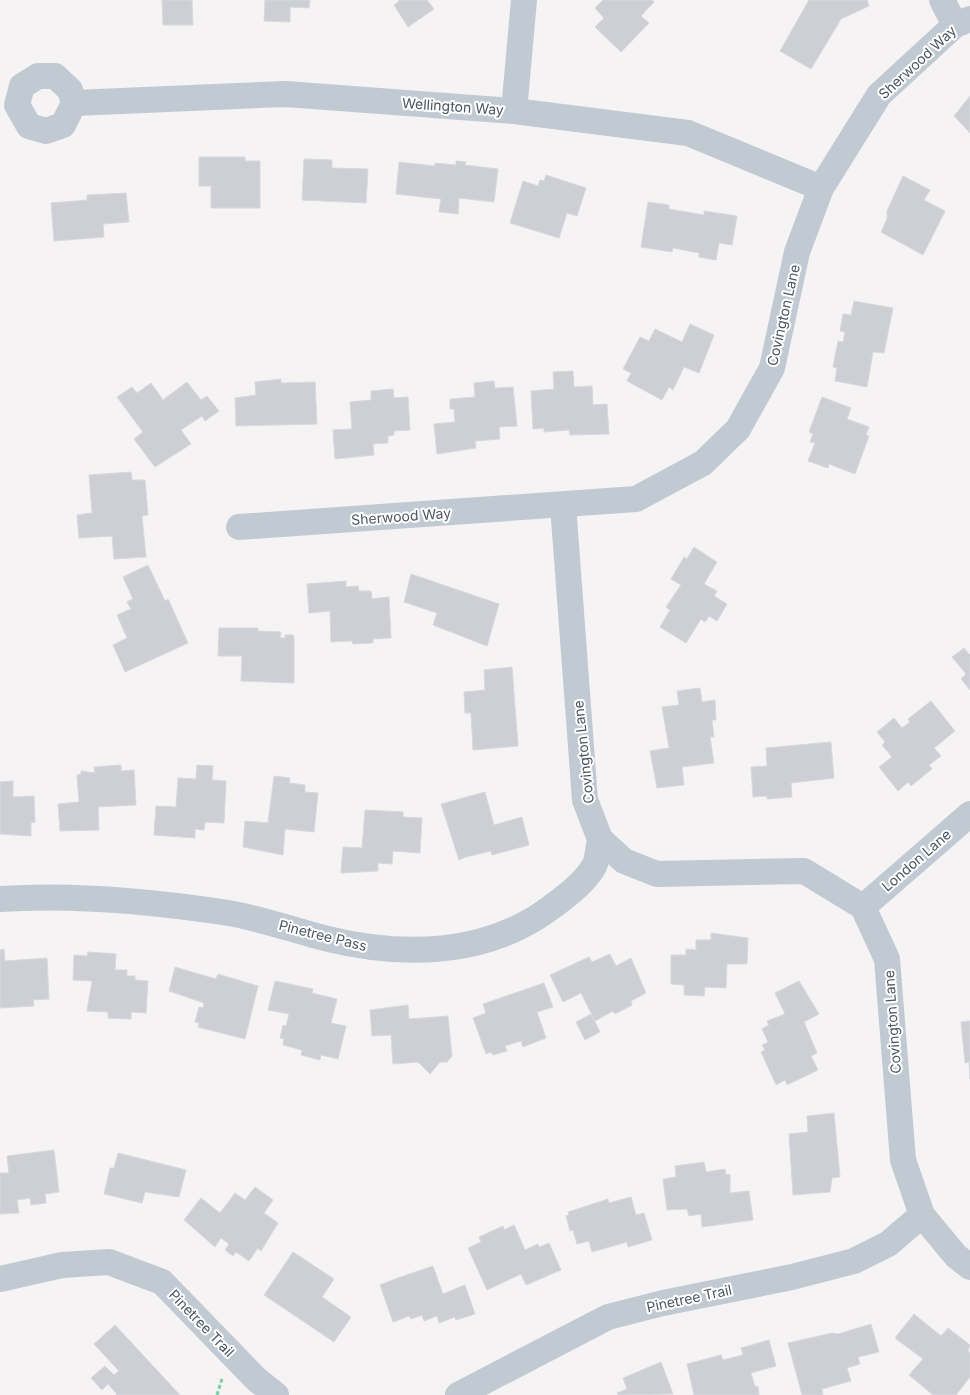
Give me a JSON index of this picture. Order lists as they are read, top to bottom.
{
  "streets": {
    "street": [
      "Sherwood Way",
      "Wellington Way",
      "Covington Lane",
      "London Lane",
      "Pinetree Pass",
      "Pinetree Trail"
    ]
  },
  "crossings": [
    ["Sherwood Way", "Wellington Way"],
    ["Sherwood Way", "Covington Lane"],
    ["Wellington Way", "Covington Lane"],
    ["Covington Lane", "London Lane"],
    ["Covington Lane", "Pinetree Pass"],
    ["Covington Lane", "Pinetree Trail"]
  ]
}
